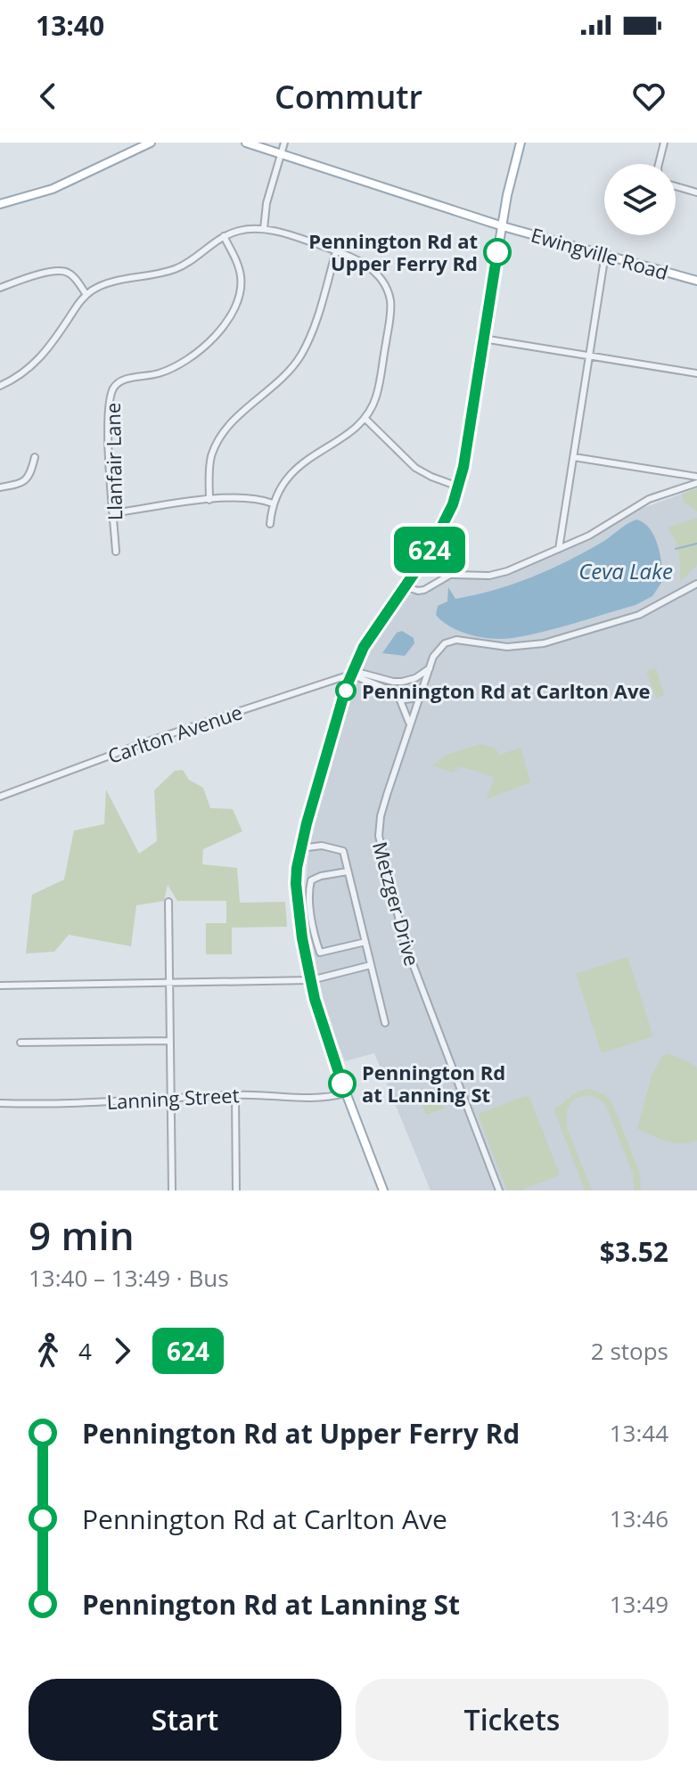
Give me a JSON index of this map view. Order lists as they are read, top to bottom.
{
  "streets": {
    "main road": ["Ewingville Road"],
    "street": [
      "Llanfair Lane",
      "Carlton Avenue",
      "Metzger Drive",
      "Lanning Street"
    ]
  },
  "water": ["Ceva Lake"],
  "places": ["Pennington Rd at Upper Ferry Rd", "Pennington Rd at Carlton Ave", "Pennington Rd at Lanning St"],
  "lines": ["bus line 624"],
  "page": {
    "status": "13:40",
    "header": "Commutr",
    "on_map": "624",
    "heading": ["9 min", "13:40 – 13:49 · Bus", "$3.52"],
    "legs": ["4", "624", "2 stops"],
    "list": [
      {
        "name": "Pennington Rd at Upper Ferry Rd",
        "value": "13:44"
      },
      {
        "name": "Pennington Rd at Carlton Ave",
        "value": "13:46"
      },
      {
        "name": "Pennington Rd at Lanning St",
        "value": "13:49"
      }
    ],
    "buttons": ["Start", "Tickets"]
  }
}
